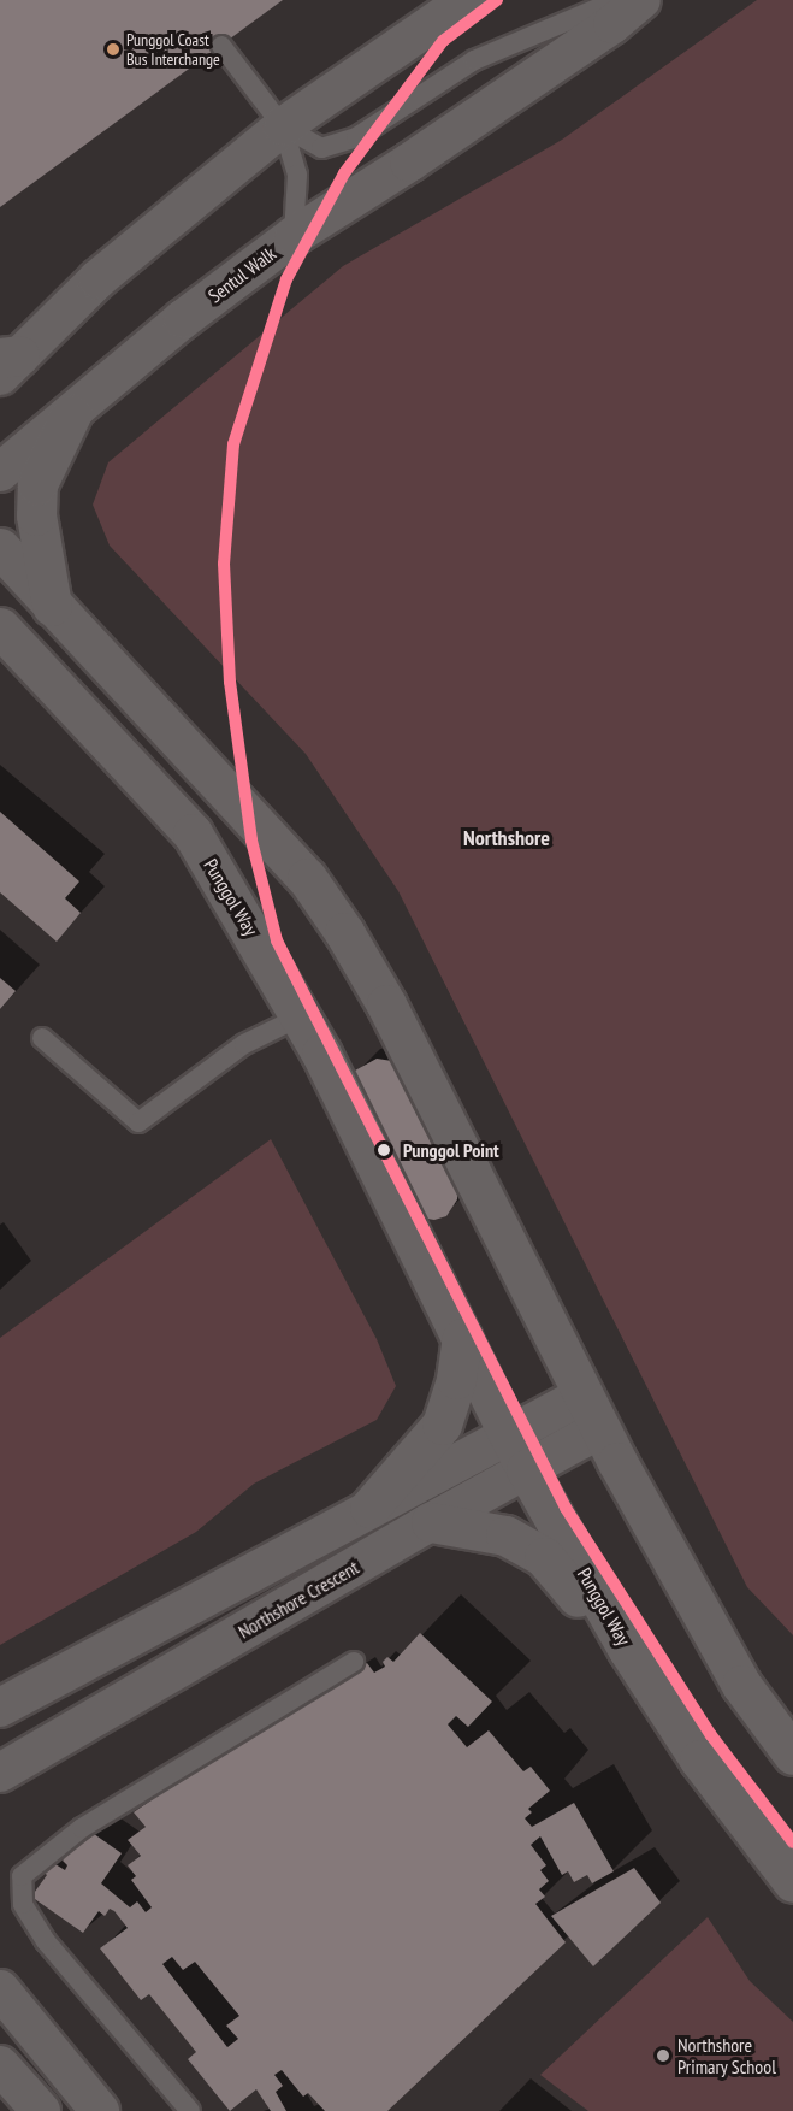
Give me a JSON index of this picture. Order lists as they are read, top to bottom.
{
  "streets": {
    "main road": ["Punggol Way"],
    "street": ["Sentul Walk", "Northshore Crescent"]
  },
  "crossings": [
    ["Punggol Way", "Northshore Crescent"]
  ],
  "districts": ["Northshore"],
  "places": ["Punggol Coast Bus Interchange", "Punggol Point", "Northshore Primary School"]
}
